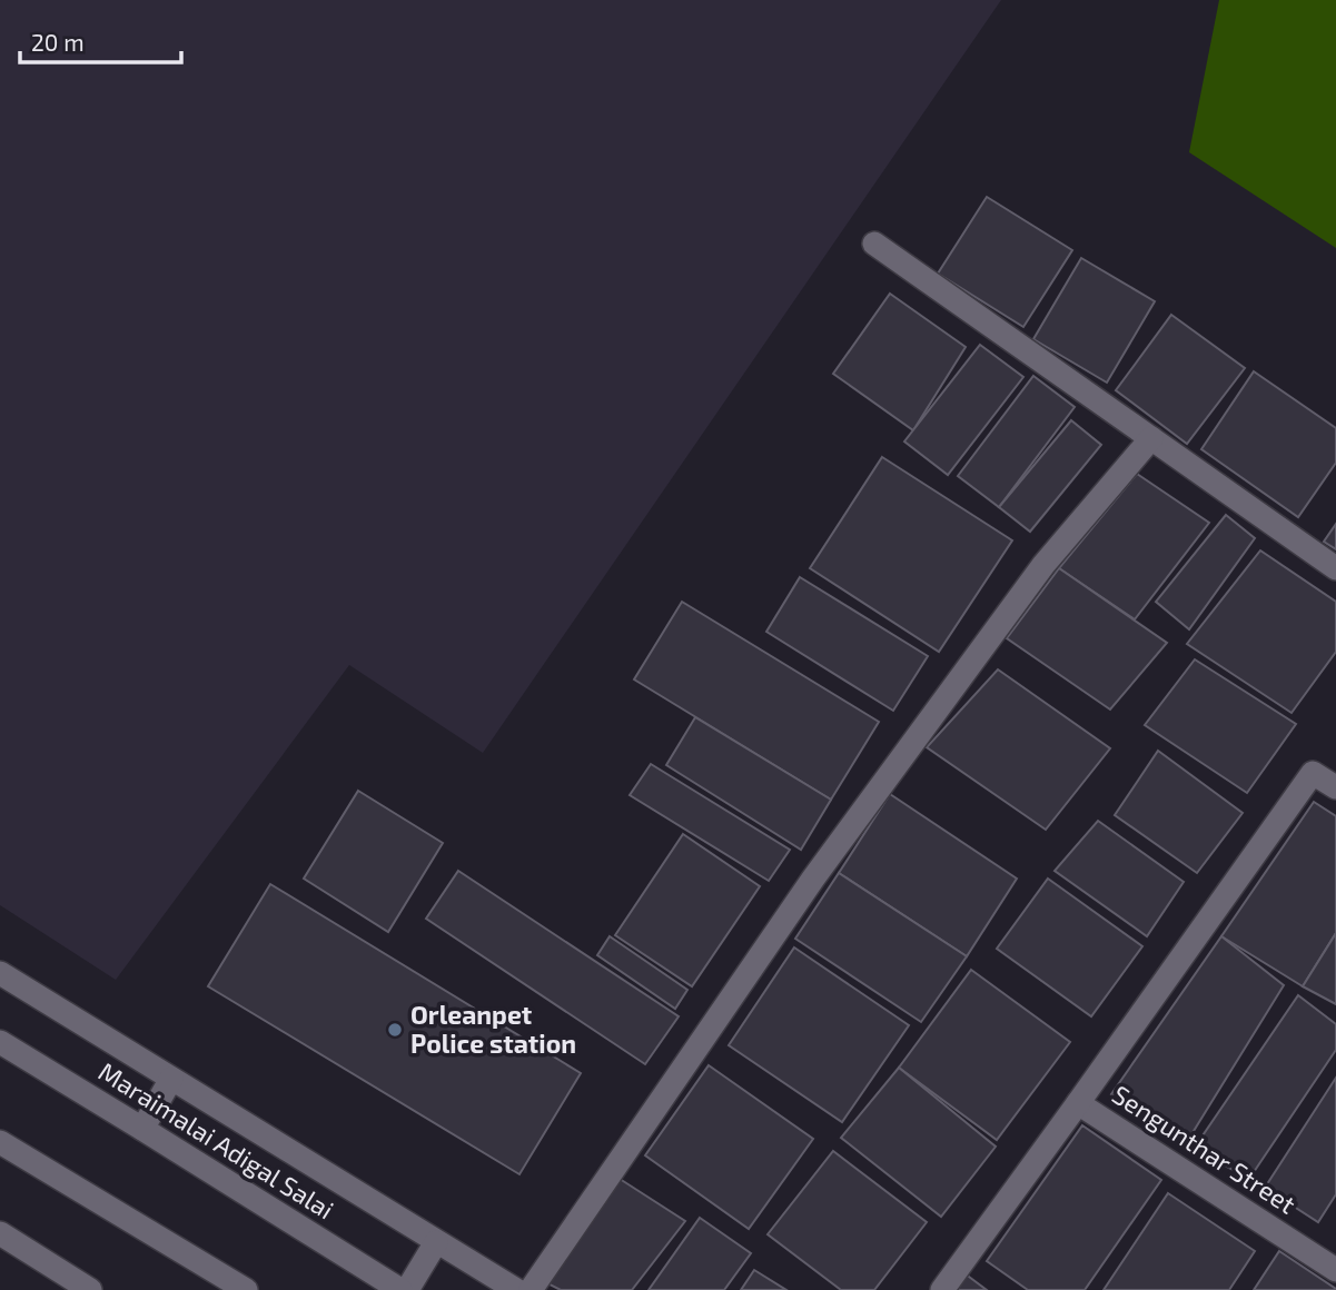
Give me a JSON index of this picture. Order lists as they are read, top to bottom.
{
  "streets": {
    "street": ["Maraimalai Adigal Salai", "Sengunthar Street"]
  },
  "places": ["Orleanpet Police station"],
  "scale_bar": "20 m"
}
